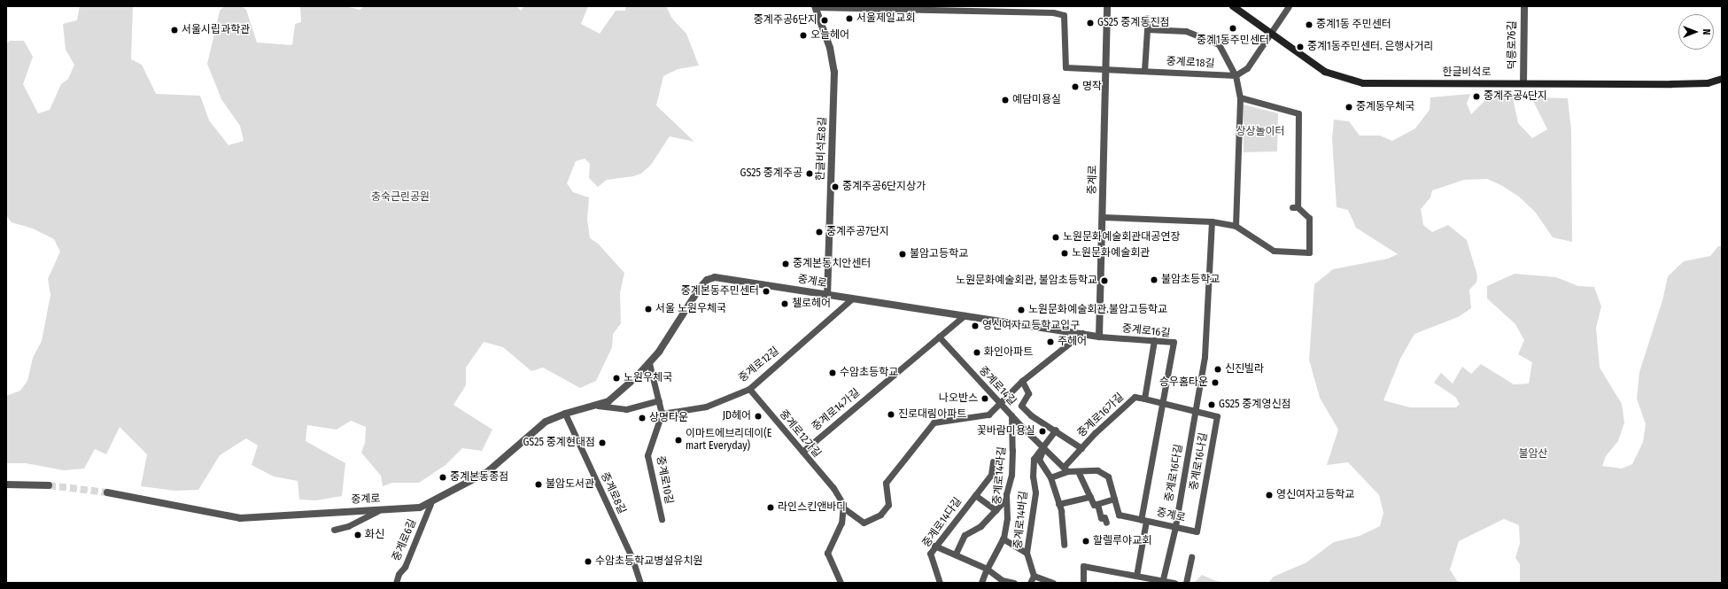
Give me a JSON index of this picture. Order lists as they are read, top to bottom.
{
  "streets": {
    "main road": ["한글비석로"],
    "street": [
      "덕릉로76길",
      "중계로18길",
      "한글비석로8길",
      "중계로",
      "중계로16길",
      "중계로12길",
      "중계로14길",
      "중계로14가길",
      "중계로16가길",
      "중계로12가길",
      "중계로16나길",
      "중계로16다길",
      "중계로14라길",
      "중계로10길",
      "중계로8길",
      "중계로14바길",
      "중계로14다길",
      "중계로6길"
    ]
  },
  "crossings": [
    ["덕릉로76길", "한글비석로"],
    ["중계로18길", "한글비석로8길"],
    ["중계로18길", "중계로"],
    ["한글비석로8길", "중계로"],
    ["중계로", "중계로16길"],
    ["중계로", "중계로12길"],
    ["중계로", "중계로14가길"],
    ["중계로", "중계로16나길"],
    ["중계로", "중계로16다길"],
    ["중계로", "중계로8길"],
    ["중계로", "중계로6길"],
    ["중계로16길", "중계로16나길"],
    ["중계로12길", "중계로12가길"],
    ["중계로12길", "중계로10길"],
    ["중계로14길", "중계로14가길"],
    ["중계로14길", "중계로16가길"],
    ["중계로14길", "중계로14라길"],
    ["중계로14길", "중계로14바길"],
    ["중계로14가길", "중계로12가길"],
    ["중계로16나길", "중계로16다길"]
  ],
  "parks": ["상상놀이터", "충숙근린공원", "불암산"],
  "places": [
    "서울제일교회",
    "중계주공6단지",
    "GS25 중계동진점",
    "중계1동 주민센터",
    "중계1동주민센터",
    "서울시립과학관",
    "오늘헤어",
    "중계1동주민센터. 은행사거리",
    "명작",
    "중계주공4단지",
    "예담미용실",
    "중계동우체국",
    "GS25 중계주공",
    "중계주공6단지상가",
    "중계주공7단지",
    "노원문화예술회관대공연장",
    "노원문화예술회관",
    "불암고등학교",
    "중계본동치안센터",
    "불암초등학교",
    "노원문화예술회관, 불암초등학교",
    "중계본동주민센터",
    "첼로헤어",
    "서울 노원우체국",
    "노원문화예술회관.불암고등학교",
    "영신여자고등학교입구",
    "주헤어",
    "화인아파트",
    "신진빌라",
    "수암초등학교",
    "노원우체국",
    "승우홈타운",
    "나오반스",
    "GS25 중계영신점",
    "진로대림아파트",
    "JD헤어",
    "상명타운",
    "꽃바람미용실",
    "이마트에브리데이(E mart Everyday)",
    "GS25 중계현대점",
    "중계본동종점",
    "불암도서관",
    "영신여자고등학교",
    "라인스킨앤바디",
    "화신",
    "할렐루야교회",
    "수암초등학교병설유치원"
  ],
  "north": "right"
}
